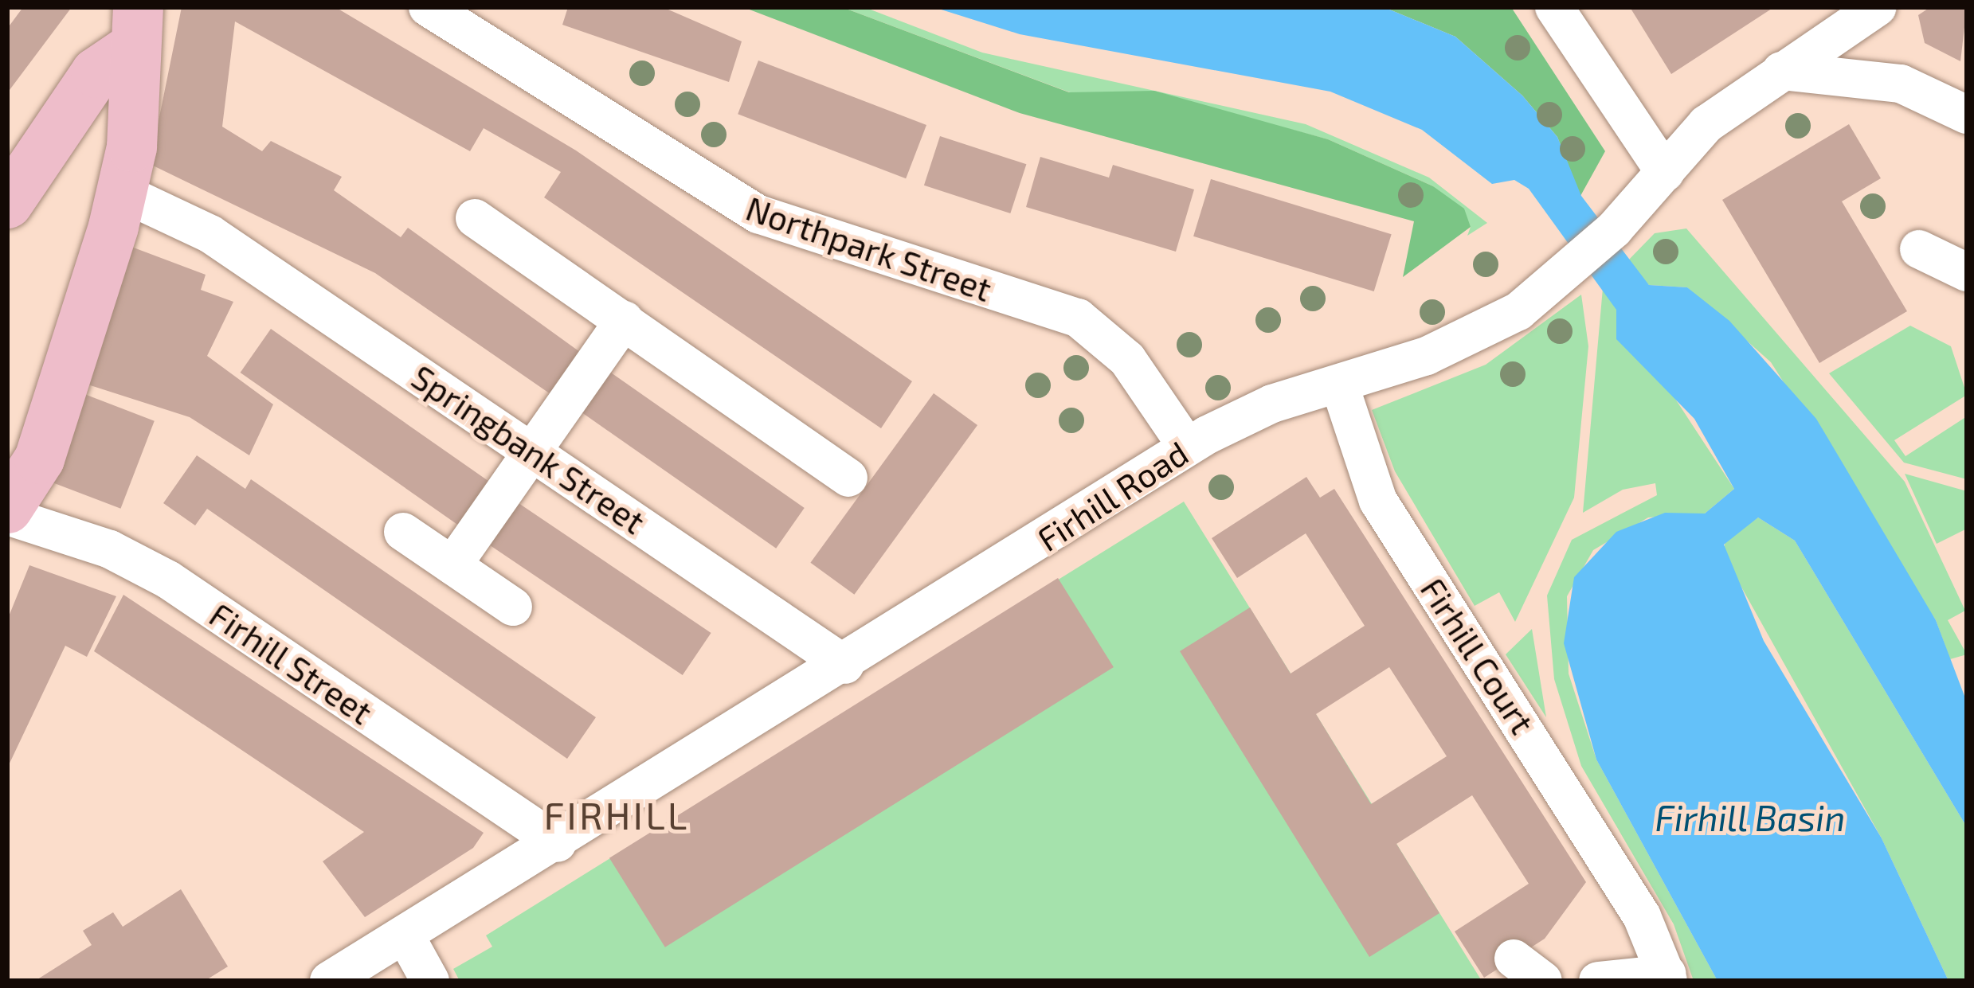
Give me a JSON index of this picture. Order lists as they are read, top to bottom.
{
  "streets": {
    "street": [
      "Northpark Street",
      "Springbank Street",
      "Firhill Road",
      "Firhill Court",
      "Firhill Street"
    ]
  },
  "crossings": [
    ["Northpark Street", "Firhill Road"],
    ["Springbank Street", "Firhill Road"],
    ["Firhill Road", "Firhill Court"],
    ["Firhill Road", "Firhill Street"]
  ],
  "districts": ["FIRHILL"],
  "water": ["Firhill Basin"]
}
